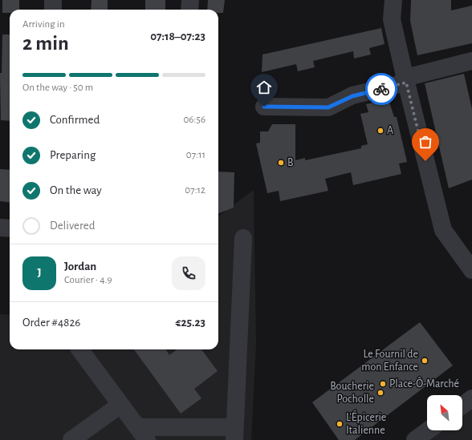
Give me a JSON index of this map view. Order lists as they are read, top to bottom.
{
  "places": [
    "A",
    "B",
    "Le Fournil de mon Enfance",
    "Place-Ô-Marché",
    "Boucherie Pocholle",
    "L'Épicerie Italienne"
  ],
  "north": "top left",
  "page": {
    "heading": ["2 min", "Arriving in", "07:18–07:23"],
    "panel": [
      "Jordan",
      "Courier · 4.9",
      "Order #4826",
      "€25.23"
    ],
    "bar": "On the way · 50 m",
    "list": [
      ["Confirmed", "06:56"],
      ["Preparing", "07:11"],
      ["On the way", "07:12"],
      "Delivered"
    ],
    "round": "J"
  }
}
